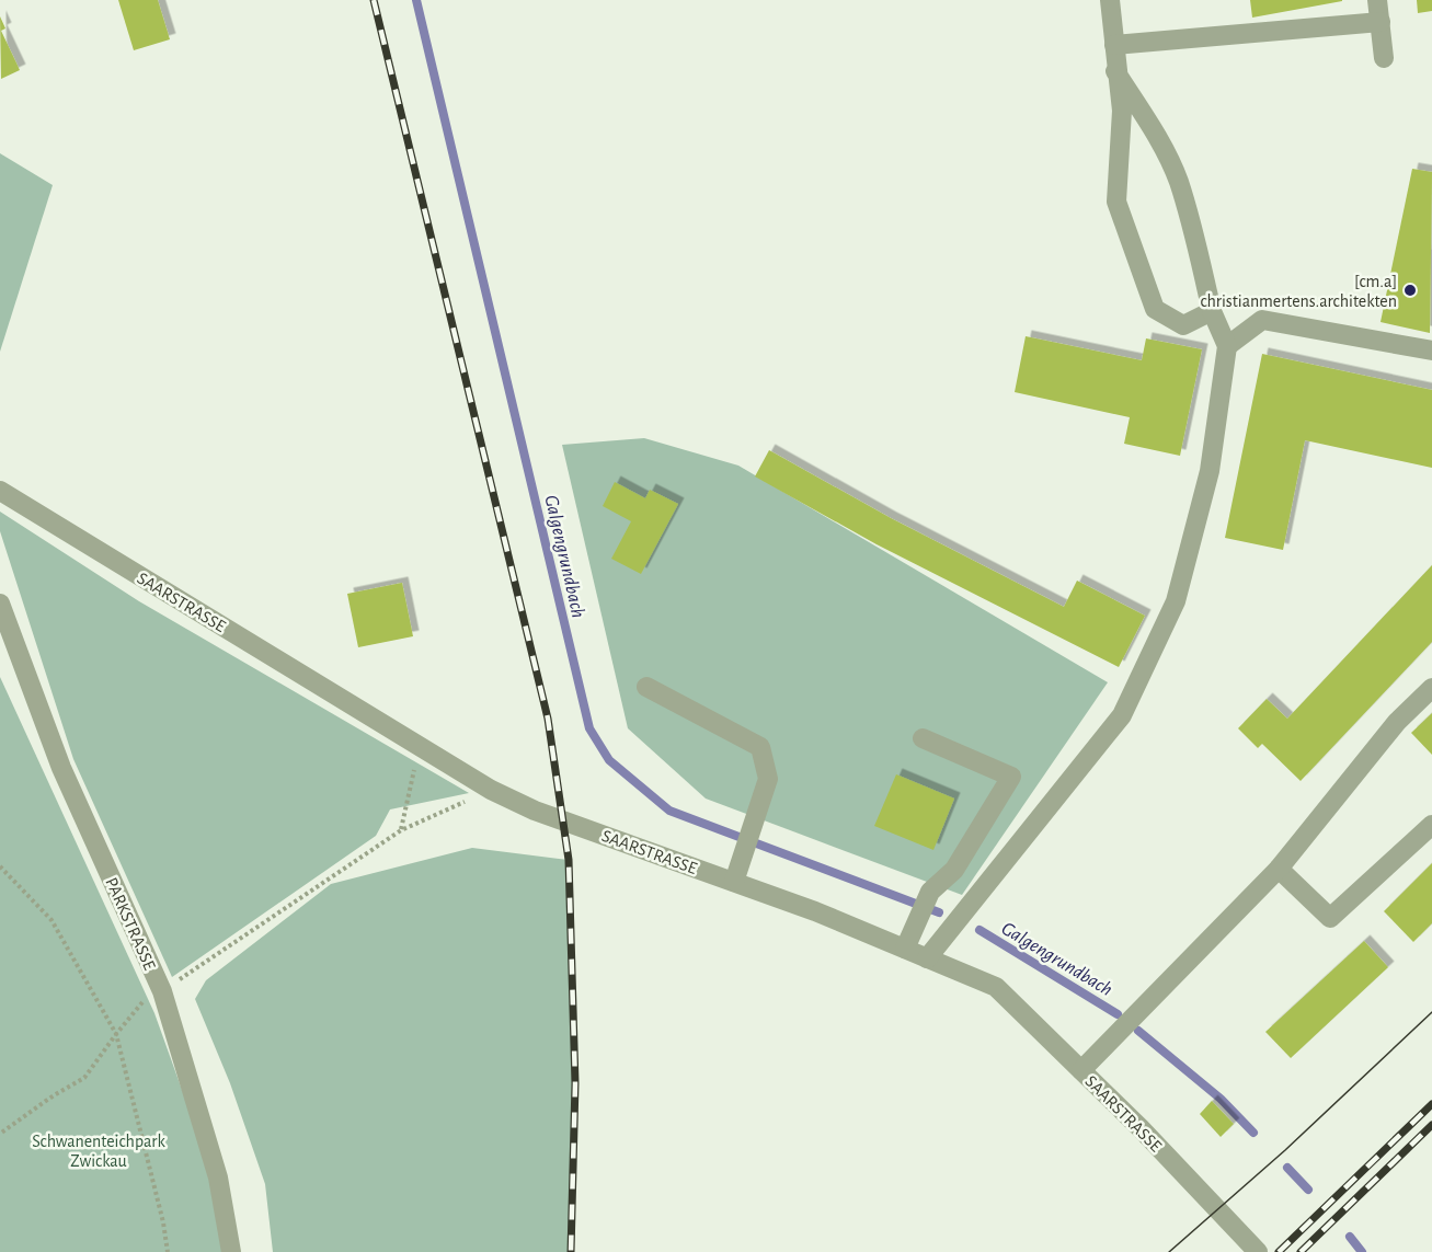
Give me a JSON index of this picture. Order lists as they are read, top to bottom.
{
  "streets": {
    "street": ["SAARSTRASSE", "PARKSTRASSE"]
  },
  "water": ["Galgengrundbach"],
  "parks": ["Schwanenteichpark Zwickau"],
  "places": ["[cm.a] christianmertens.architekten"]
}
